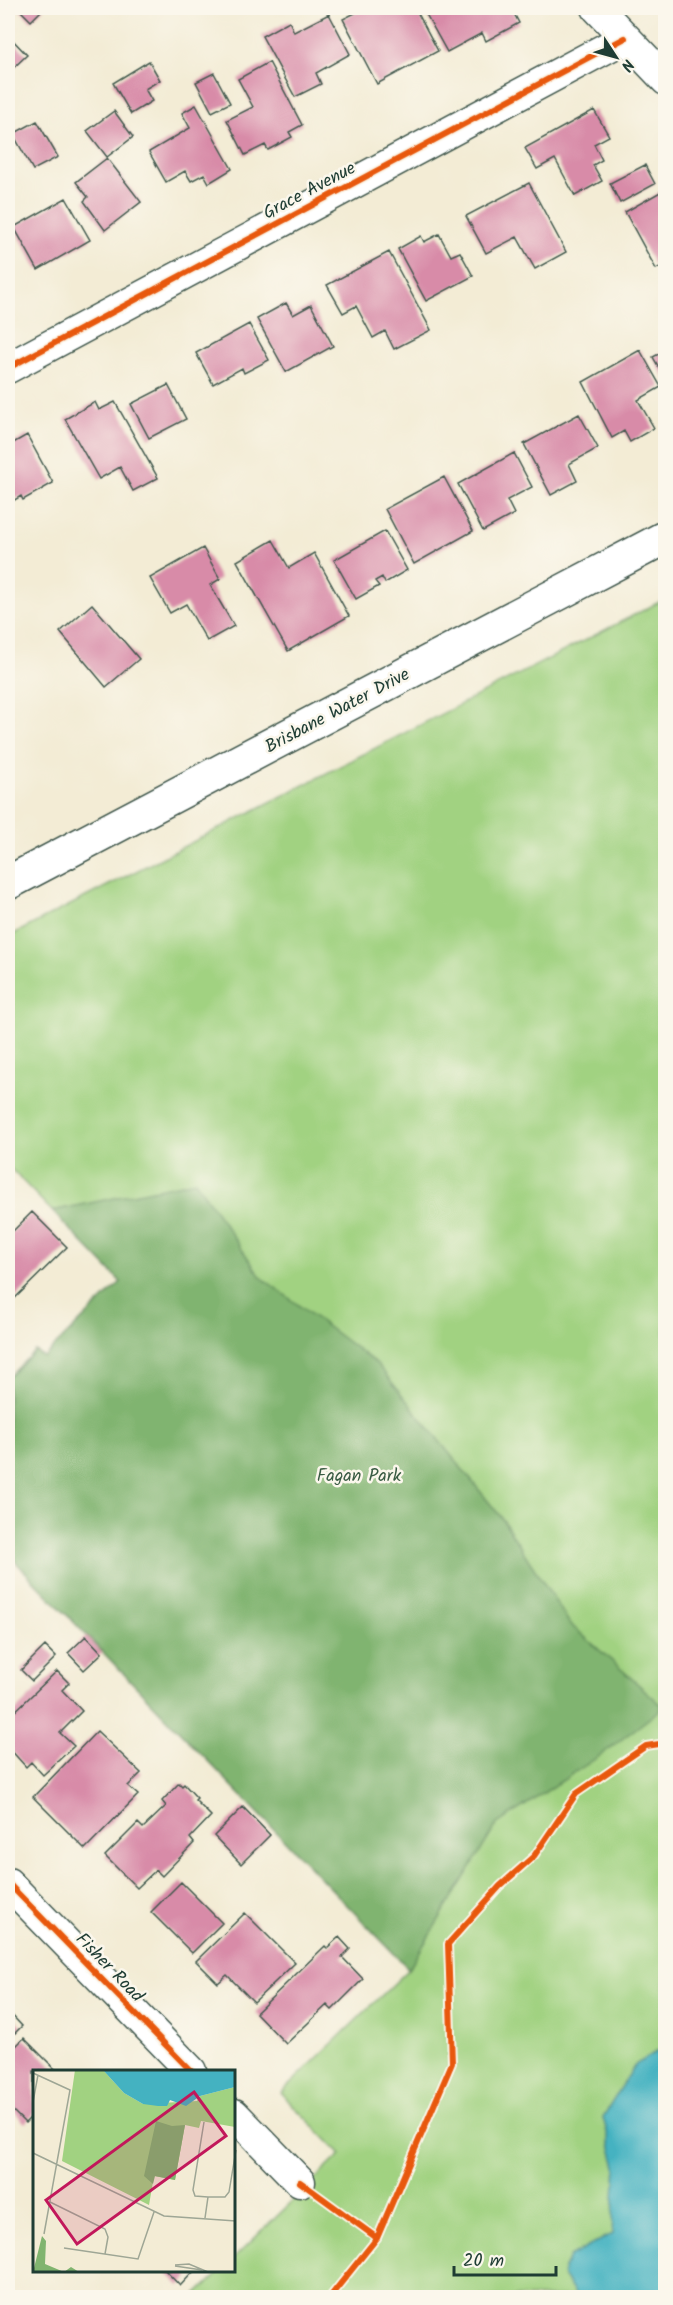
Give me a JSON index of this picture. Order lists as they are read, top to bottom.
{
  "streets": {
    "main road": ["Brisbane Water Drive"],
    "street": ["Grace Avenue", "Fisher Road"]
  },
  "parks": ["Fagan Park"],
  "scale_bar": "20 m",
  "north": "bottom right"
}
